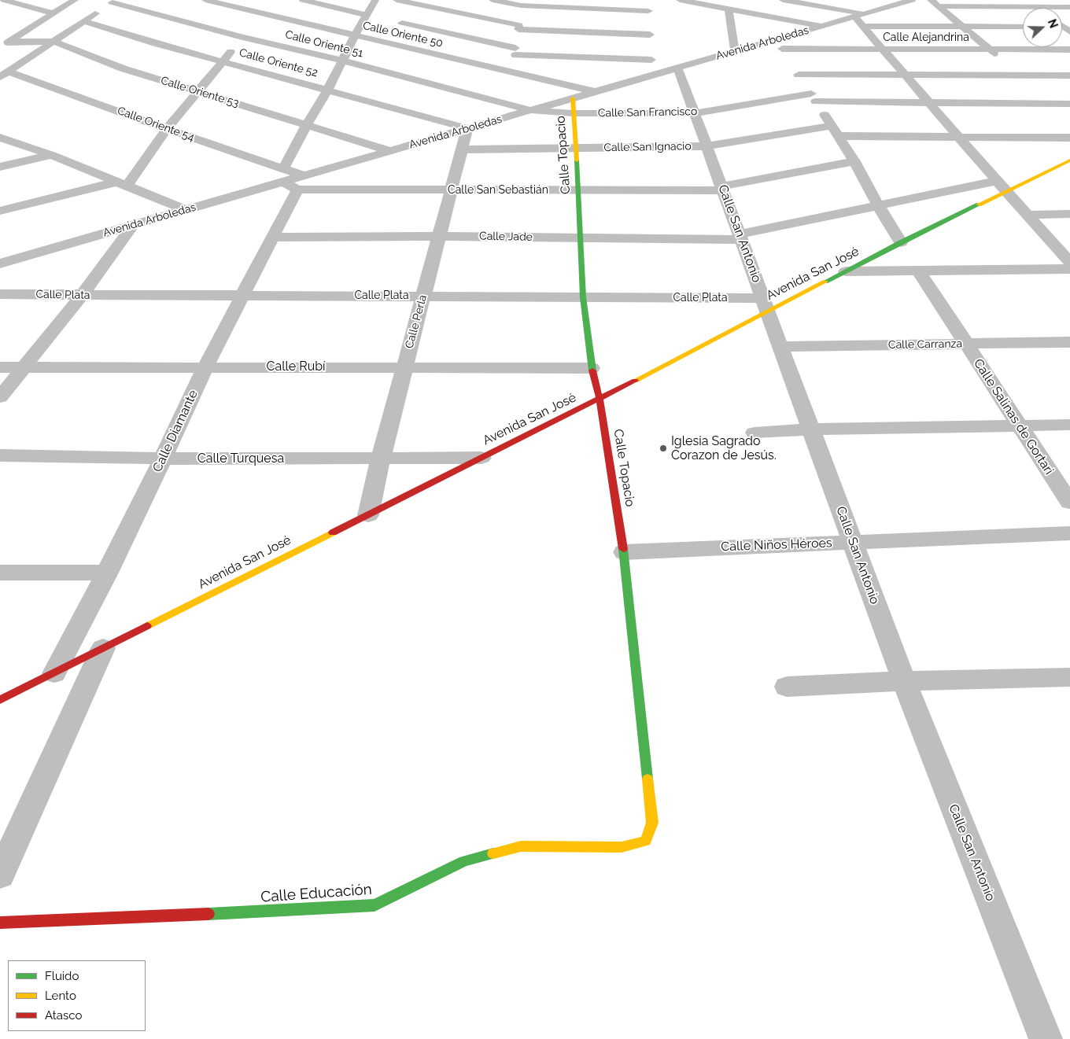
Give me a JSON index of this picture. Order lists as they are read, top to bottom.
{
  "streets": {
    "street": [
      "Calle Oriente 50",
      "Calle Alejandrina",
      "Avenida Arboledas",
      "Calle Oriente 51",
      "Calle Oriente 52",
      "Calle Oriente 53",
      "Calle San Francisco",
      "Calle Oriente 54",
      "Calle San Ignacio",
      "Calle Topacio",
      "Calle San Sebastián",
      "Calle San Antonio",
      "Calle Jade",
      "Avenida San José",
      "Calle Plata",
      "Calle Perla",
      "Calle Carranza",
      "Calle Rubí",
      "Calle Salinas de Gortari",
      "Calle Diamante",
      "Calle Turquesa",
      "Calle Niños Héroes",
      "Calle Educación"
    ]
  },
  "crossings": [
    ["Calle Oriente 50", "Avenida Arboledas"],
    ["Calle Oriente 50", "Calle Diamante"],
    ["Calle Alejandrina", "Avenida Arboledas"],
    ["Avenida Arboledas", "Calle Oriente 51"],
    ["Avenida Arboledas", "Calle Oriente 52"],
    ["Avenida Arboledas", "Calle Oriente 53"],
    ["Avenida Arboledas", "Calle San Francisco"],
    ["Avenida Arboledas", "Calle Oriente 54"],
    ["Avenida Arboledas", "Calle Topacio"],
    ["Avenida Arboledas", "Calle San Sebastián"],
    ["Avenida Arboledas", "Calle San Antonio"],
    ["Avenida Arboledas", "Calle Perla"],
    ["Avenida Arboledas", "Calle Diamante"],
    ["Calle Oriente 51", "Calle San Francisco"],
    ["Calle Oriente 51", "Calle Diamante"],
    ["Calle Oriente 52", "Calle Perla"],
    ["Calle Oriente 52", "Calle Diamante"],
    ["Calle Oriente 53", "Calle Diamante"],
    ["Calle San Francisco", "Calle Topacio"],
    ["Calle San Francisco", "Calle San Antonio"],
    ["Calle Oriente 54", "Calle San Sebastián"],
    ["Calle Oriente 54", "Calle Diamante"],
    ["Calle San Ignacio", "Calle Topacio"],
    ["Calle San Ignacio", "Calle San Antonio"],
    ["Calle San Ignacio", "Calle Perla"],
    ["Calle Topacio", "Calle San Sebastián"],
    ["Calle Topacio", "Calle Jade"],
    ["Calle Topacio", "Avenida San José"],
    ["Calle Topacio", "Calle Plata"],
    ["Calle Topacio", "Calle Rubí"],
    ["Calle Topacio", "Calle Niños Héroes"],
    ["Calle Topacio", "Calle Educación"],
    ["Calle San Sebastián", "Calle San Antonio"],
    ["Calle San Sebastián", "Calle Perla"],
    ["Calle San Sebastián", "Calle Diamante"],
    ["Calle San Antonio", "Calle Jade"],
    ["Calle San Antonio", "Avenida San José"],
    ["Calle San Antonio", "Calle Plata"],
    ["Calle San Antonio", "Calle Carranza"],
    ["Calle San Antonio", "Calle Niños Héroes"],
    ["Calle Jade", "Avenida San José"],
    ["Calle Jade", "Calle Perla"],
    ["Calle Jade", "Calle Diamante"],
    ["Avenida San José", "Calle Plata"],
    ["Avenida San José", "Calle Perla"],
    ["Avenida San José", "Calle Diamante"],
    ["Avenida San José", "Calle Turquesa"],
    ["Calle Plata", "Calle Perla"],
    ["Calle Plata", "Calle Diamante"],
    ["Calle Perla", "Calle Rubí"],
    ["Calle Perla", "Calle Turquesa"],
    ["Calle Carranza", "Calle Salinas de Gortari"],
    ["Calle Rubí", "Calle Diamante"],
    ["Calle Diamante", "Calle Turquesa"]
  ],
  "places": ["Iglesia Sagrado Corazon de Jesús."],
  "legend": ["Fluido", "Lento", "Atasco"],
  "north": "right"
}
